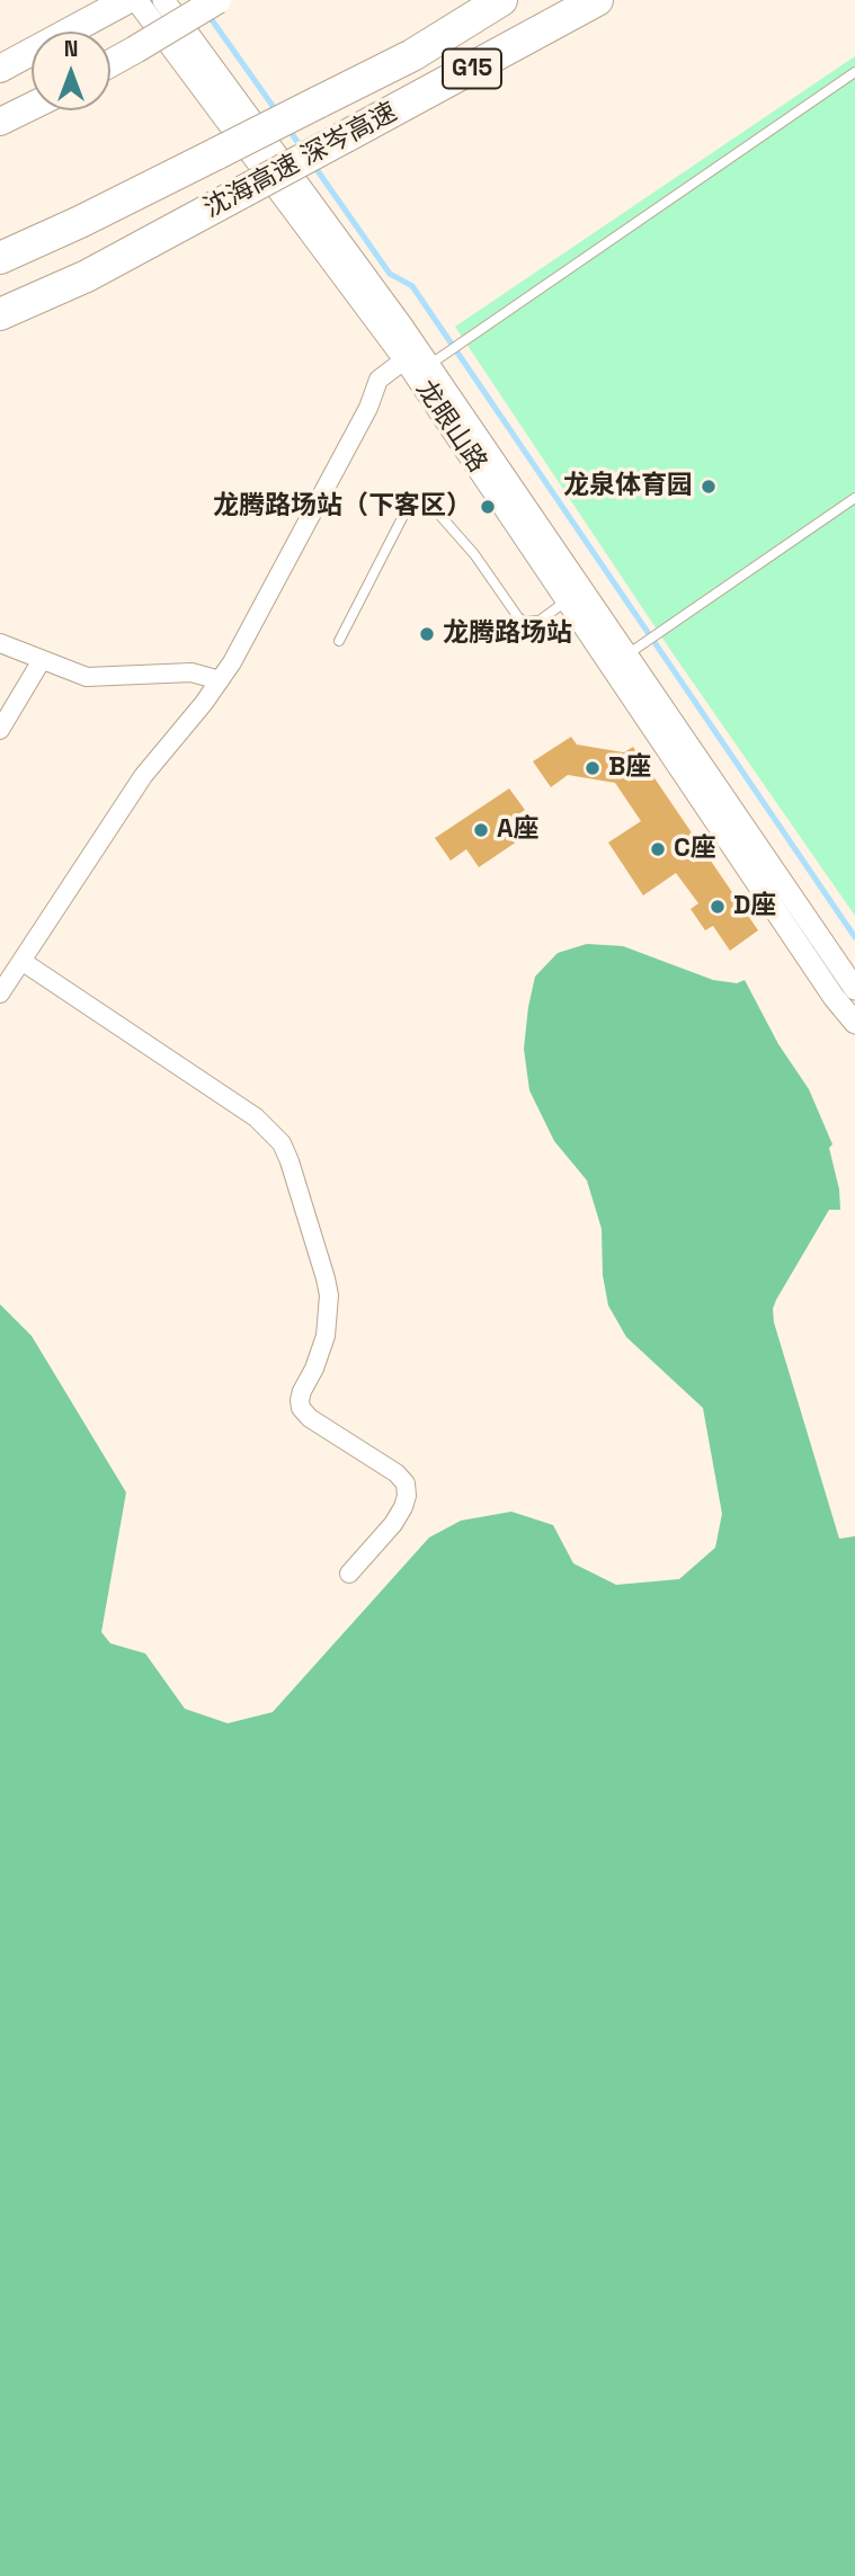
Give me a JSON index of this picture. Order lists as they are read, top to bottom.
{
  "streets": {
    "highway": ["G15", "沈海高速 深岑高速"],
    "street": ["龙眼山路"]
  },
  "places": [
    "龙泉体育园",
    "龙腾路场站（下客区）",
    "龙腾路场站",
    "B座",
    "A座",
    "C座",
    "D座"
  ],
  "north": "top"
}
